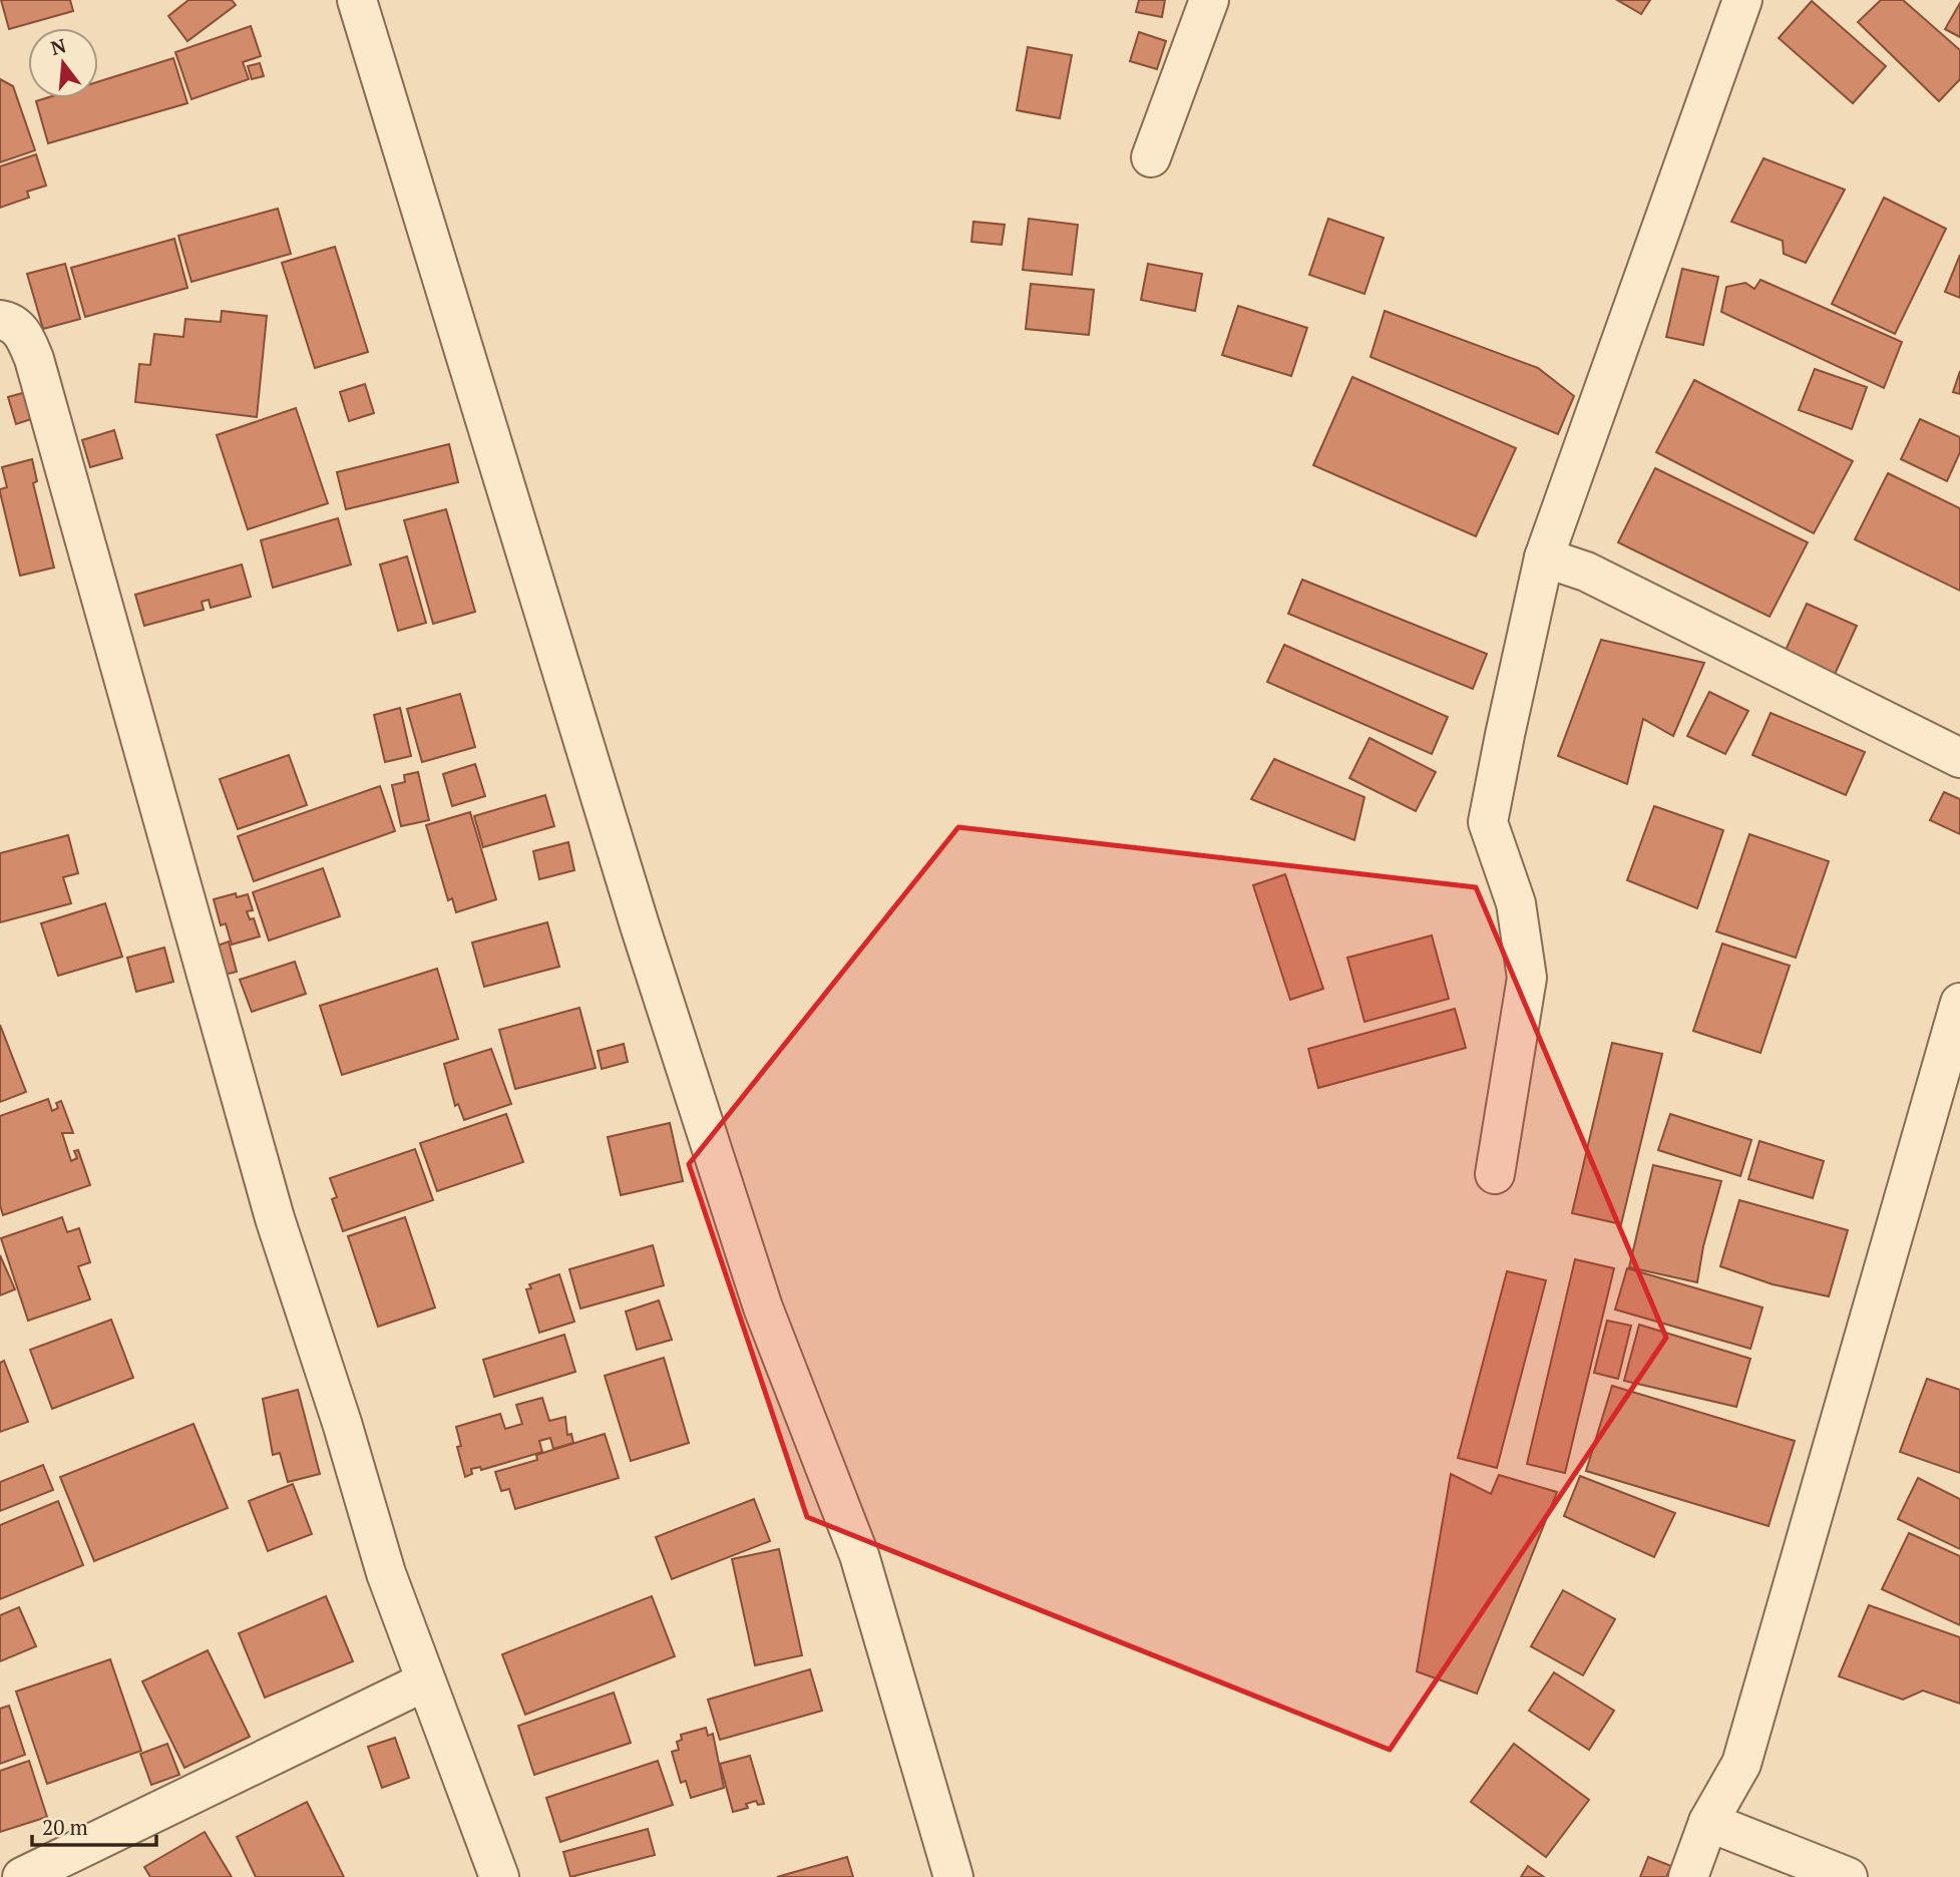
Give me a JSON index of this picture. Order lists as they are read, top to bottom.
{
  "scale_bar": "20 m",
  "north": "top"
}
